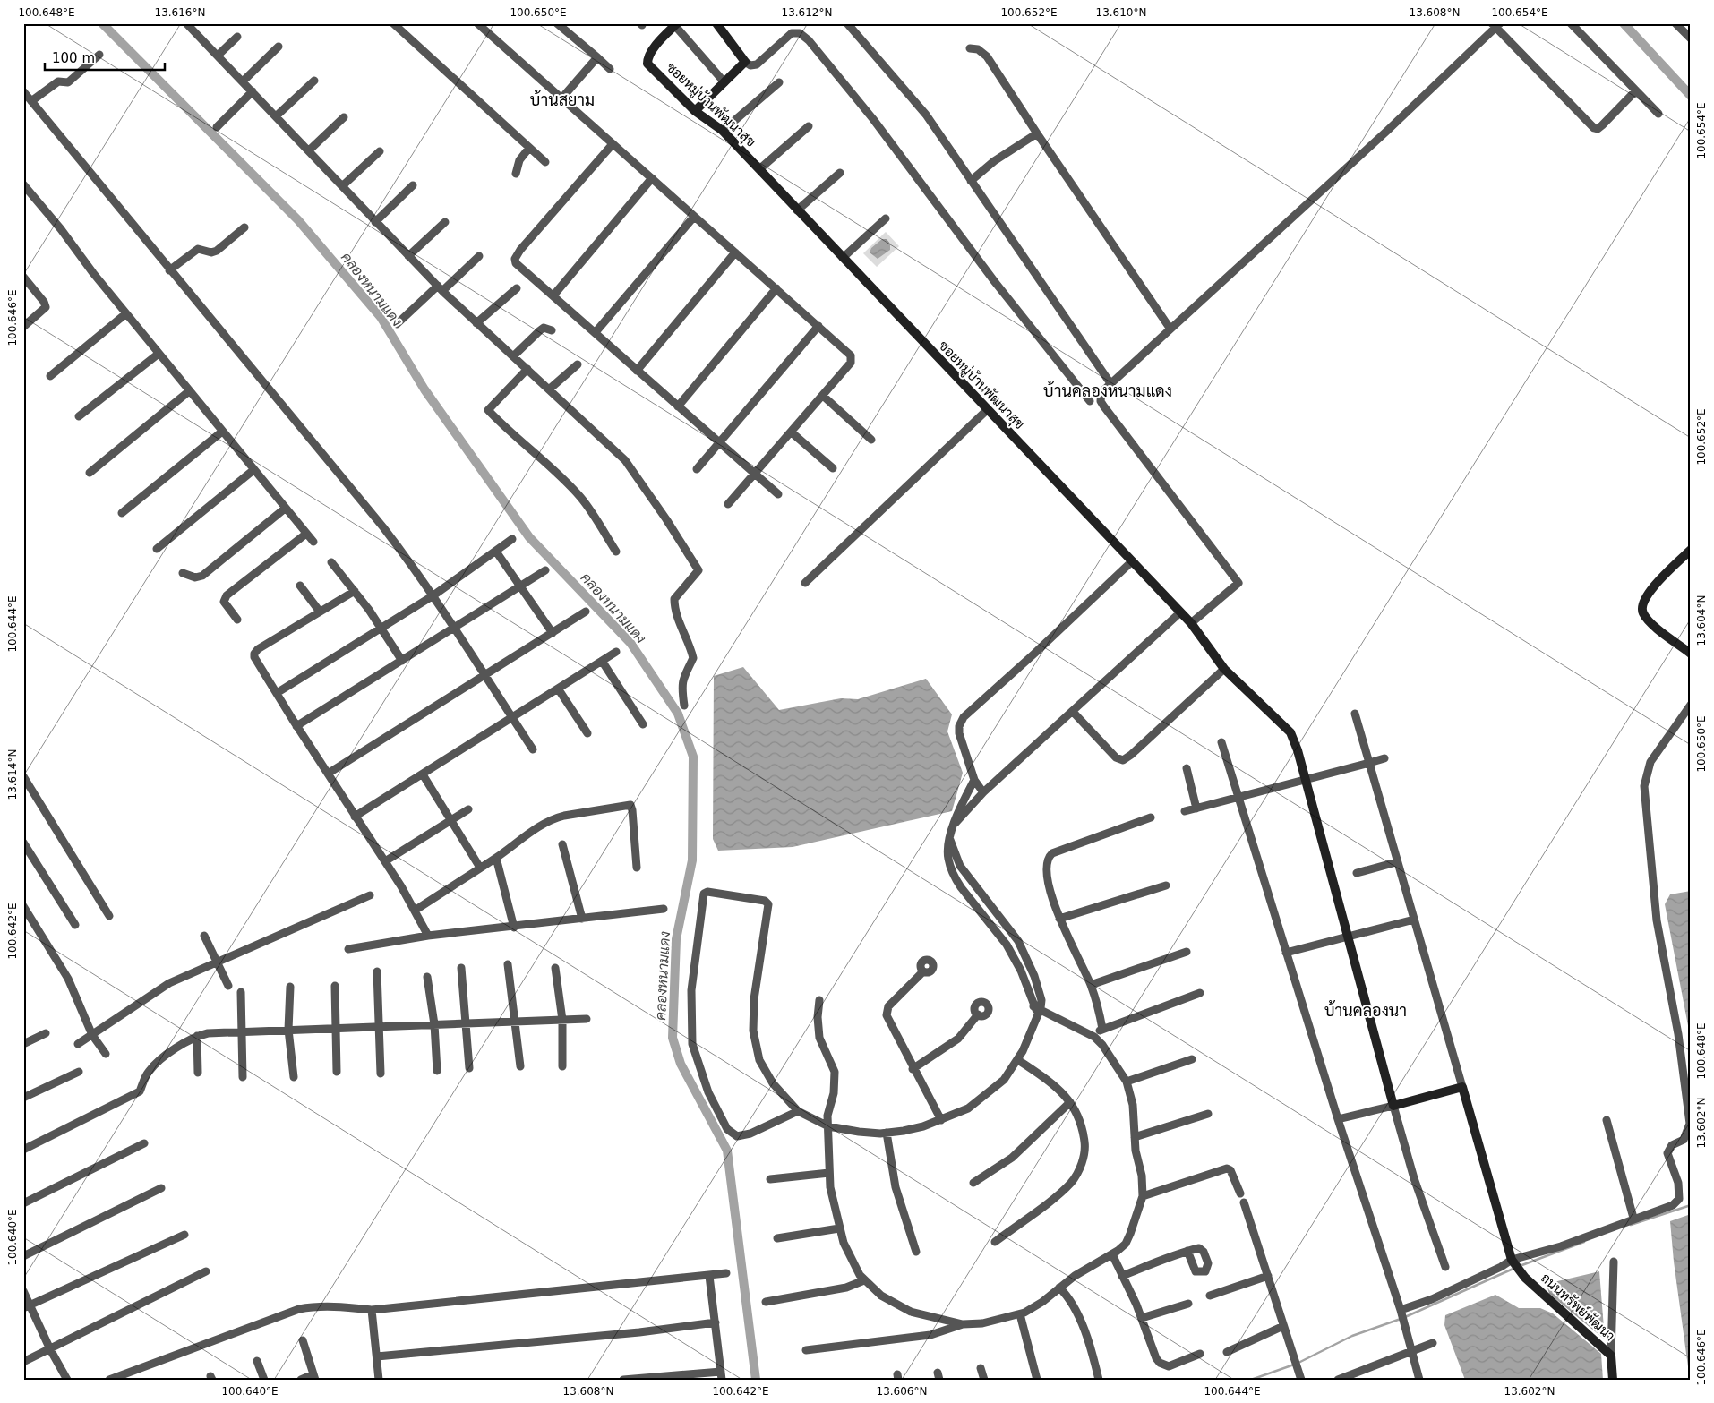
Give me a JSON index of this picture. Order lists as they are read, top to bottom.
{
  "streets": {
    "street": ["ซอยหมู่บ้านพัฒนาสุข", "ถนนทรัพย์พัฒนา"]
  },
  "districts": ["บ้านสยาม", "บ้านคลองหนามแดง", "บ้านคลองนา"],
  "water": ["คลองหนามแดง"],
  "scale_bar": "100 m",
  "coordinates": [
    "100.648°E",
    "13.616°N",
    "100.650°E",
    "13.612°N",
    "100.652°E",
    "13.610°N",
    "13.608°N",
    "100.654°E",
    "100.646°E",
    "13.604°N",
    "100.644°E",
    "13.614°N",
    "100.642°E",
    "13.602°N",
    "100.640°E",
    "13.606°N"
  ]
}
